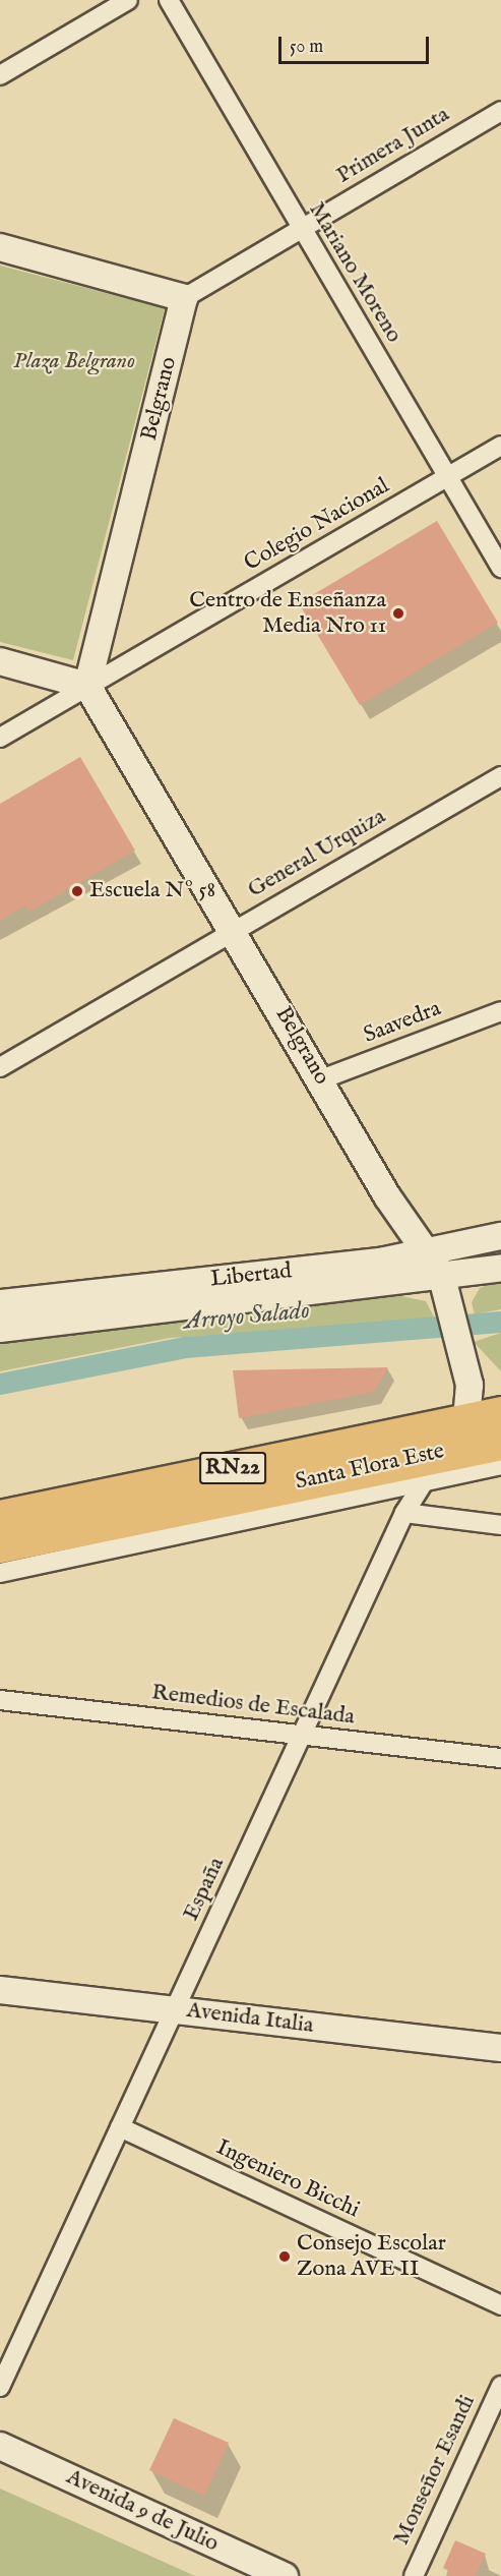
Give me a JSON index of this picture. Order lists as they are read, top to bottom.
{
  "streets": {
    "highway": ["RN22"],
    "street": [
      "Primera Junta",
      "Mariano Moreno",
      "Belgrano",
      "Colegio Nacional",
      "General Urquiza",
      "Saavedra",
      "Libertad",
      "Santa Flora Este",
      "Remedios de Escalada",
      "España",
      "Avenida Italia",
      "Ingeniero Bicchi",
      "Monseñor Esandi",
      "Avenida 9 de Julio"
    ]
  },
  "crossings": [
    ["Primera Junta", "Mariano Moreno"],
    ["Primera Junta", "Belgrano"],
    ["Mariano Moreno", "Colegio Nacional"],
    ["Belgrano", "Colegio Nacional"],
    ["Belgrano", "General Urquiza"],
    ["Belgrano", "Saavedra"],
    ["Belgrano", "Libertad"],
    ["Belgrano", "RN22"],
    ["Belgrano", "España"],
    ["Santa Flora Este", "España"],
    ["RN22", "España"],
    ["Remedios de Escalada", "España"],
    ["España", "Avenida Italia"],
    ["España", "Ingeniero Bicchi"]
  ],
  "water": ["Arroyo Salado"],
  "parks": ["Plaza Belgrano"],
  "places": ["Centro de Enseñanza Media Nro 11", "Escuela Nº 58", "Consejo Escolar Zona AVE II"],
  "scale_bar": "50 m"
}
